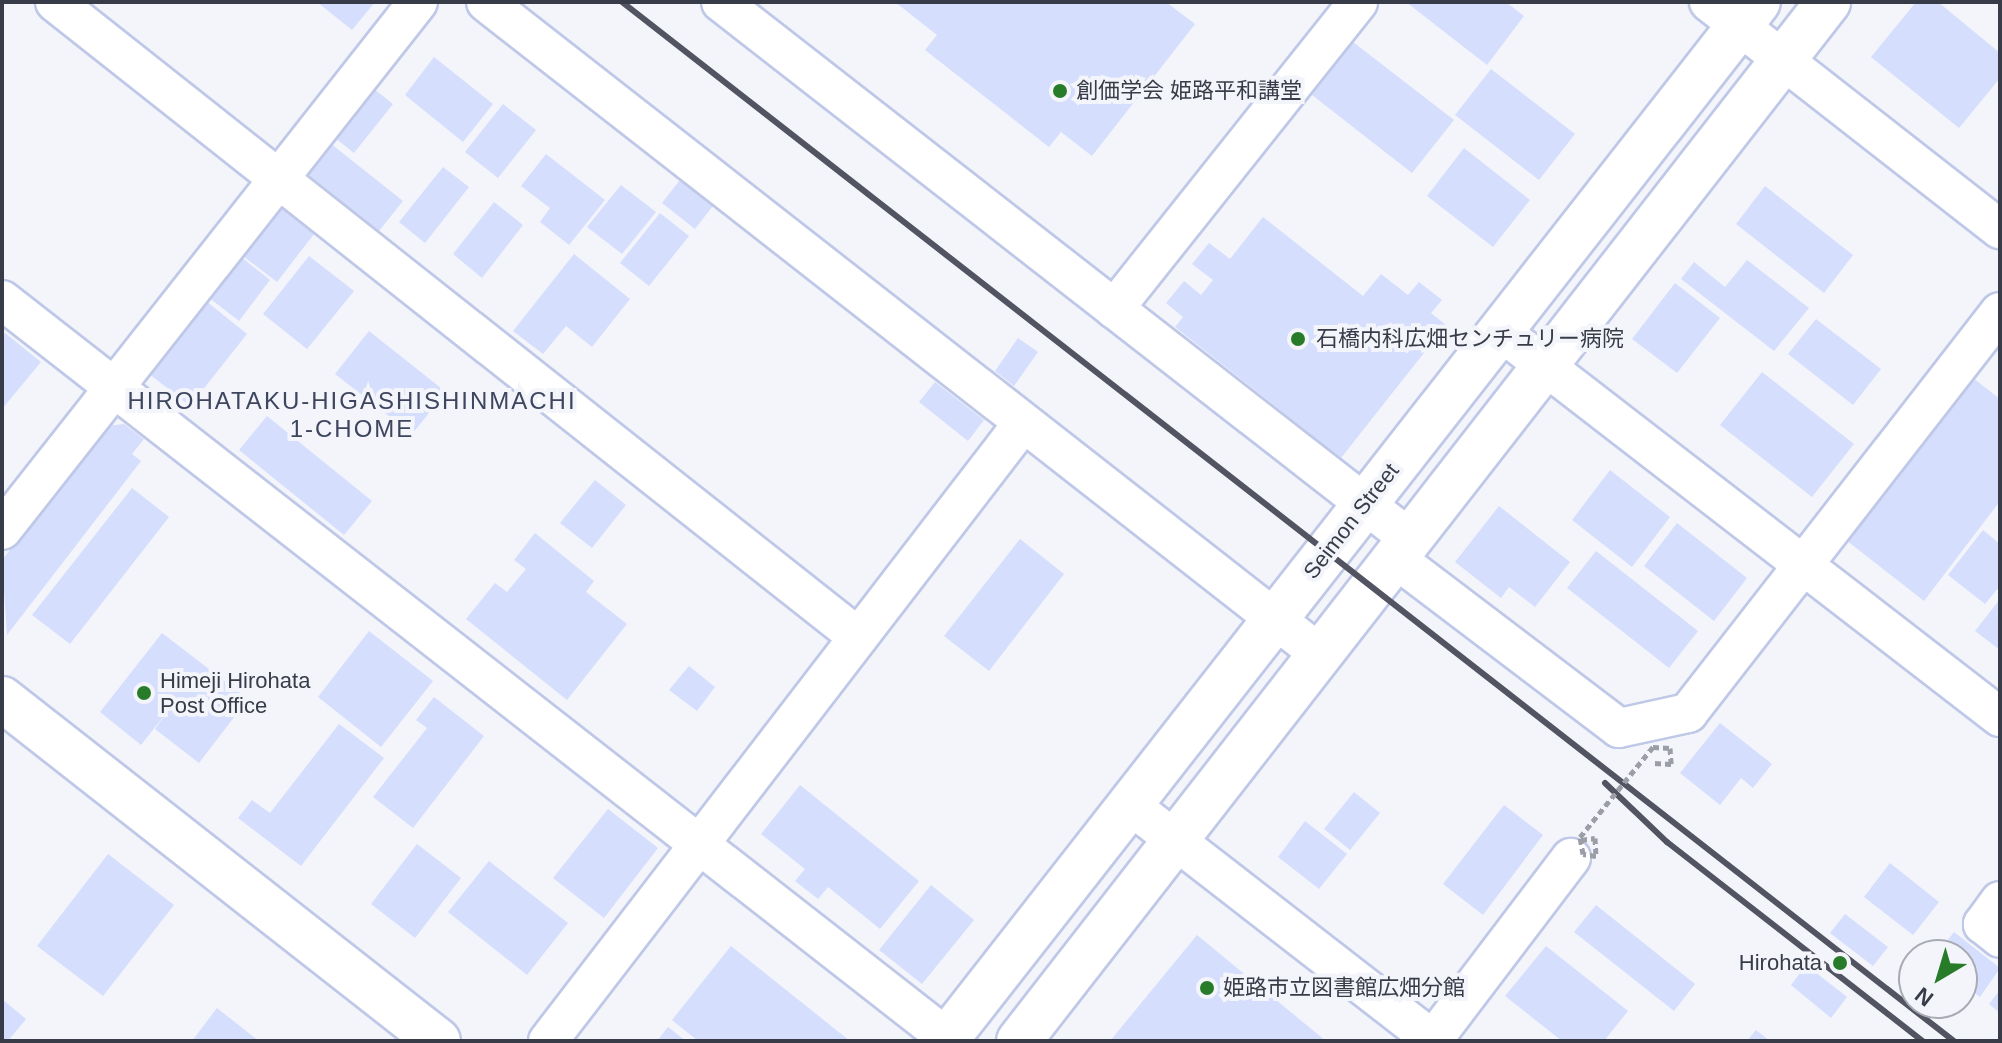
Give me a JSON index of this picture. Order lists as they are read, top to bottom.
{
  "streets": {
    "street": ["Seimon Street"]
  },
  "districts": ["HIROHATAKU-HIGASHISHINMACHI 1-CHOME"],
  "places": [
    "創価学会 姫路平和講堂",
    "石橋内科広畑センチュリー病院",
    "Himeji Hirohata Post Office",
    "Hirohata",
    "姫路市立図書館広畑分館"
  ],
  "north": "bottom left"
}
